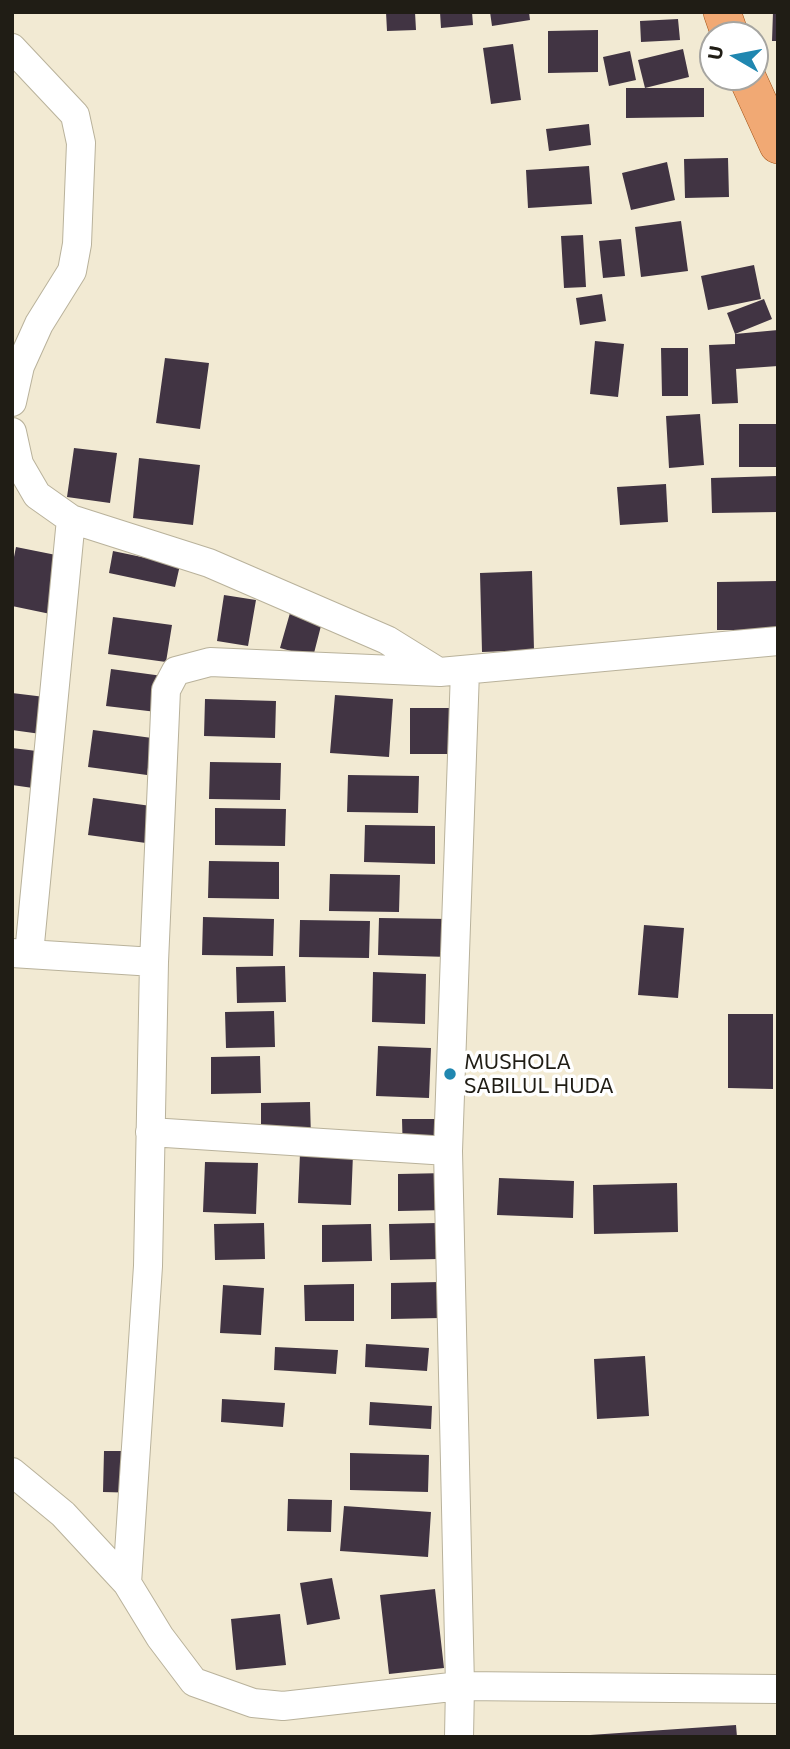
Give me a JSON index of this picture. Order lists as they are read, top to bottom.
{
  "places": ["MUSHOLA SABILUL HUDA"],
  "north": "left"
}
